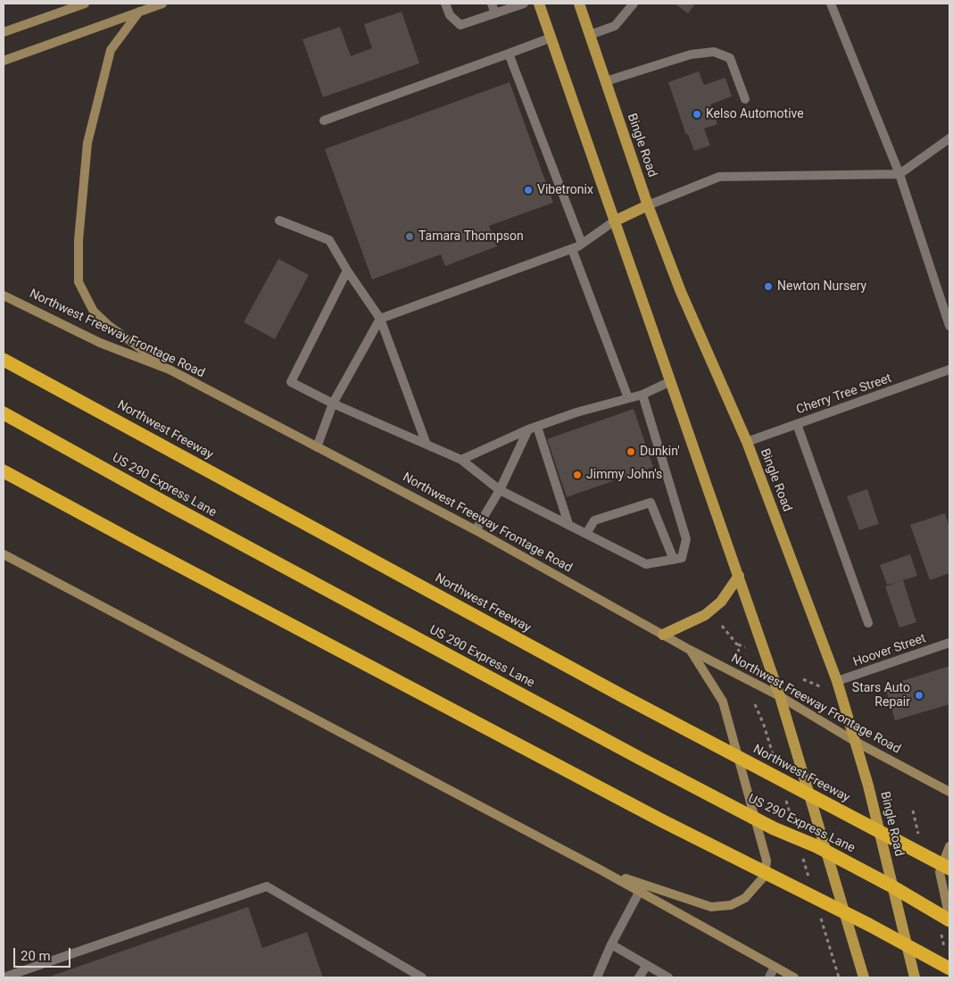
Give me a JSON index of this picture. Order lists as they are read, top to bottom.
{
  "streets": {
    "highway": ["Northwest Freeway", "US 290 Express Lane"],
    "main road": ["Bingle Road", "Northwest Freeway Frontage Road"],
    "street": ["Cherry Tree Street", "Hoover Street"]
  },
  "crossings": [
    ["Bingle Road", "Northwest Freeway Frontage Road"],
    ["Bingle Road", "Cherry Tree Street"],
    ["Bingle Road", "Hoover Street"]
  ],
  "places": [
    "Kelso Automotive",
    "Vibetronix",
    "Tamara Thompson",
    "Newton Nursery",
    "Dunkin'",
    "Jimmy John's",
    "Stars Auto Repair"
  ],
  "scale_bar": "20 m"
}
